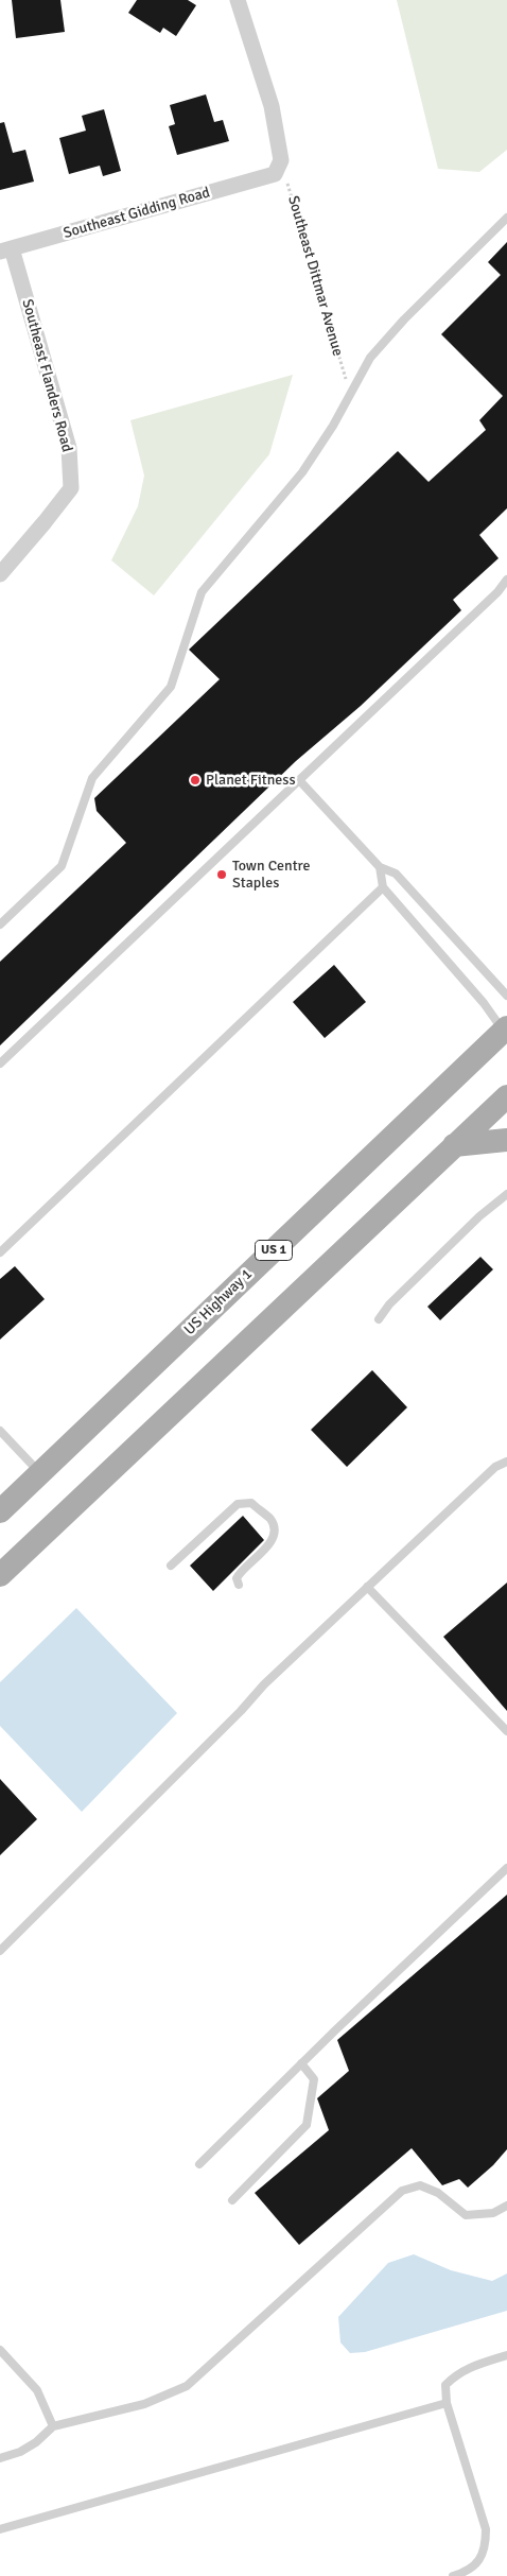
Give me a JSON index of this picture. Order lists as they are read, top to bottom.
{
  "streets": {
    "main road": ["US 1", "US Highway 1"],
    "street": ["Southeast Gidding Road", "Southeast Flanders Road"],
    "path": ["Southeast Dittmar Avenue"]
  },
  "crossings": [
    ["Southeast Gidding Road", "Southeast Dittmar Avenue"],
    ["Southeast Gidding Road", "Southeast Flanders Road"]
  ],
  "places": ["Planet Fitness", "Town Centre Staples"]
}
